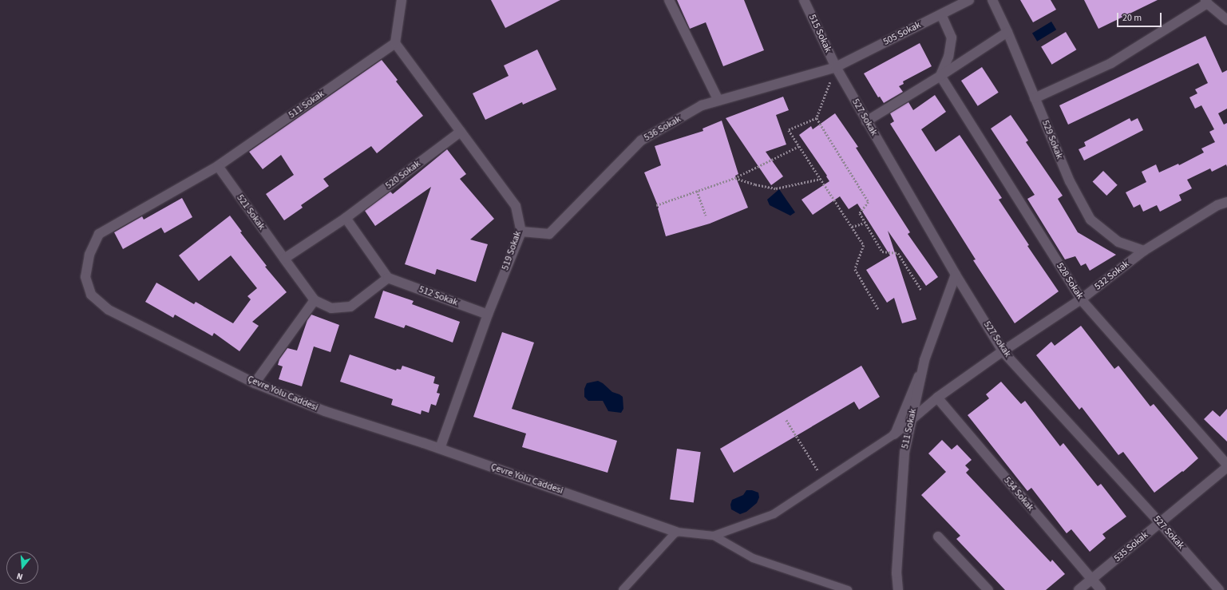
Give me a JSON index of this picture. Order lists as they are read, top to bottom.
{
  "streets": {
    "street": [
      "515 Sokak",
      "505 Sokak",
      "511 Sokak",
      "527 Sokak",
      "536 Sokak",
      "529 Sokak",
      "520 Sokak",
      "521 Sokak",
      "519 Sokak",
      "532 Sokak",
      "528 Sokak",
      "512 Sokak",
      "Çevre Yolu Caddesi",
      "534 Sokak",
      "535 Sokak"
    ]
  },
  "crossings": [
    ["515 Sokak", "505 Sokak"],
    ["515 Sokak", "527 Sokak"],
    ["515 Sokak", "536 Sokak"],
    ["505 Sokak", "527 Sokak"],
    ["505 Sokak", "536 Sokak"],
    ["511 Sokak", "527 Sokak"],
    ["511 Sokak", "521 Sokak"],
    ["511 Sokak", "519 Sokak"],
    ["511 Sokak", "532 Sokak"],
    ["511 Sokak", "Çevre Yolu Caddesi"],
    ["527 Sokak", "536 Sokak"],
    ["527 Sokak", "532 Sokak"],
    ["527 Sokak", "535 Sokak"],
    ["536 Sokak", "519 Sokak"],
    ["529 Sokak", "532 Sokak"],
    ["520 Sokak", "521 Sokak"],
    ["520 Sokak", "519 Sokak"],
    ["521 Sokak", "Çevre Yolu Caddesi"],
    ["519 Sokak", "512 Sokak"],
    ["519 Sokak", "Çevre Yolu Caddesi"],
    ["532 Sokak", "528 Sokak"],
    ["532 Sokak", "534 Sokak"],
    ["528 Sokak", "535 Sokak"],
    ["534 Sokak", "535 Sokak"]
  ],
  "scale_bar": "20 m",
  "north": "bottom"
}
